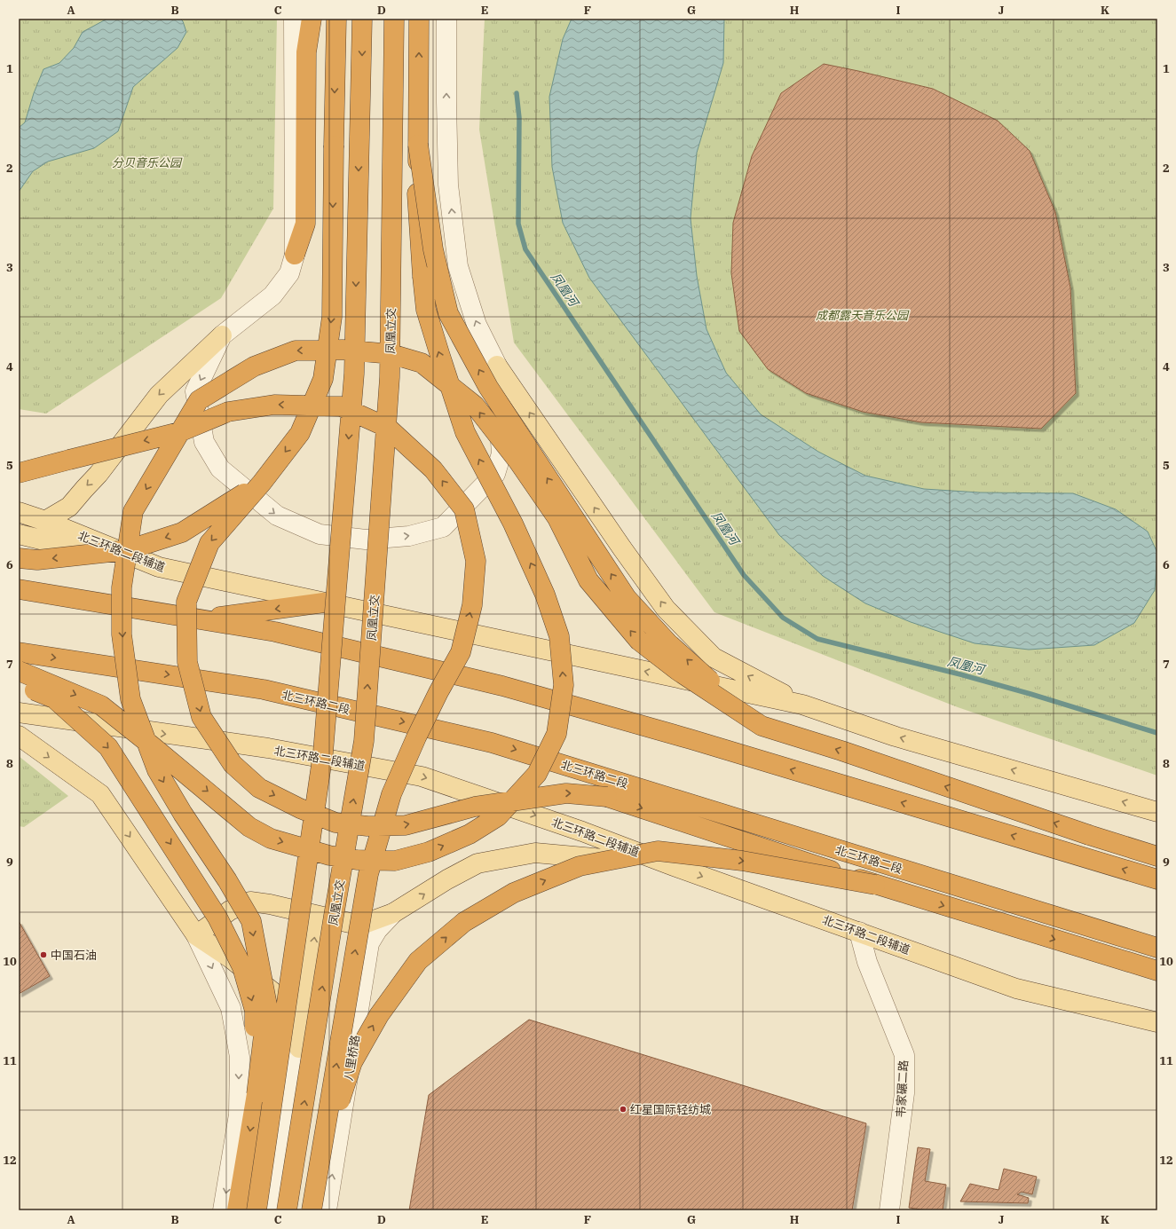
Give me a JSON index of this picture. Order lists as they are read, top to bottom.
{
  "streets": {
    "highway": ["凤凰立交", "北三环路二段"],
    "main road": ["北三环路二段辅道"],
    "street": ["八里桥路", "韦家碾二路"]
  },
  "crossings": [
    ["北三环路二段辅道", "韦家碾二路"]
  ],
  "water": ["凤凰河"],
  "parks": ["分贝音乐公园", "成都露天音乐公园"],
  "places": ["中国石油", "红星国际轻纺城"],
  "grid": {
    "columns": [
      "A",
      "B",
      "C",
      "D",
      "E",
      "F",
      "G",
      "H",
      "I",
      "J",
      "K"
    ],
    "rows": [
      "1",
      "2",
      "3",
      "4",
      "5",
      "6",
      "7",
      "8",
      "9",
      "10",
      "11",
      "12"
    ]
  }
}
